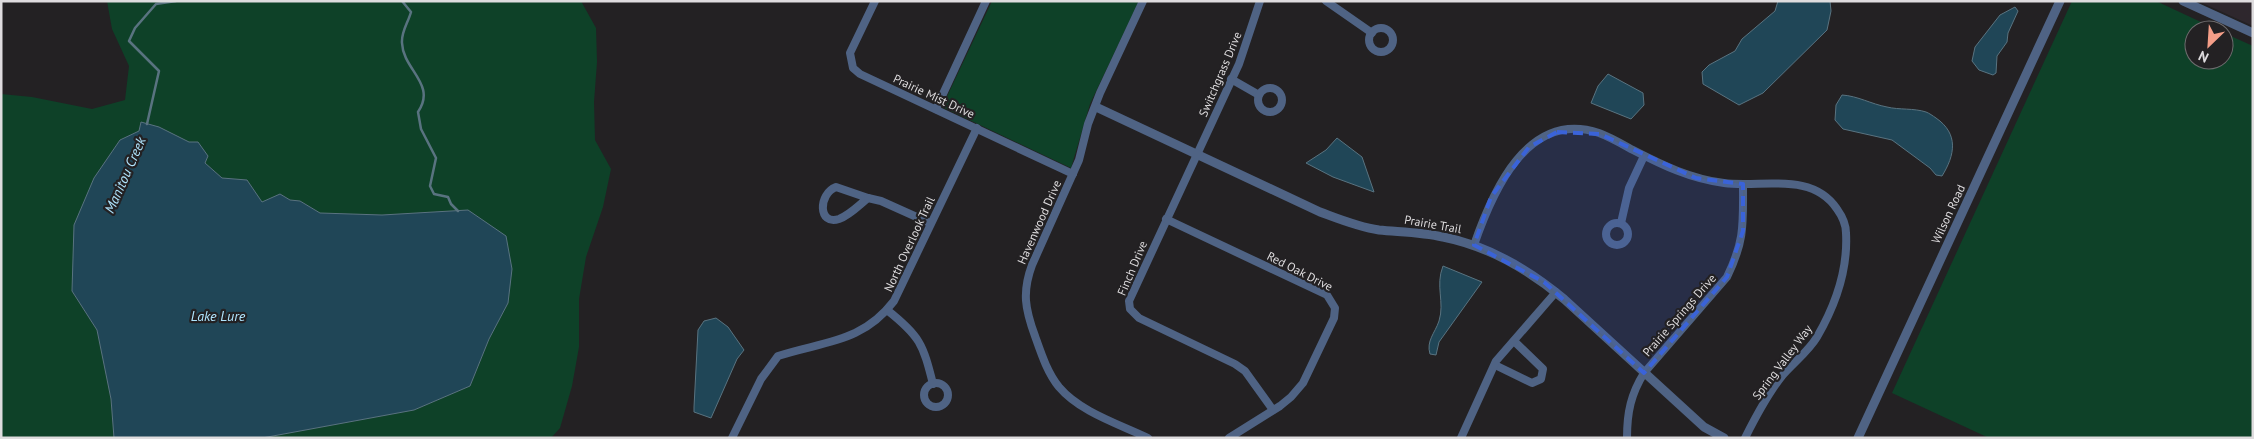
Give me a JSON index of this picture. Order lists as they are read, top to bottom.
{
  "streets": {
    "street": [
      "Switchgrass Drive",
      "Prairie Mist Drive",
      "Wilson Road",
      "Havenwood Drive",
      "Prairie Trail",
      "North Overlook Trail",
      "Finch Drive",
      "Red Oak Drive",
      "Prairie Springs Drive",
      "Spring Valley Way"
    ]
  },
  "crossings": [
    ["Switchgrass Drive", "Prairie Trail"],
    ["Switchgrass Drive", "Finch Drive"],
    ["Prairie Mist Drive", "Havenwood Drive"],
    ["Prairie Mist Drive", "North Overlook Trail"],
    ["Havenwood Drive", "Prairie Trail"],
    ["Prairie Trail", "Finch Drive"],
    ["Prairie Trail", "Prairie Springs Drive"],
    ["Prairie Trail", "Spring Valley Way"],
    ["Finch Drive", "Red Oak Drive"],
    ["Prairie Springs Drive", "Spring Valley Way"]
  ],
  "water": ["Manitou Creek", "Lake Lure"],
  "north": "bottom left"
}
